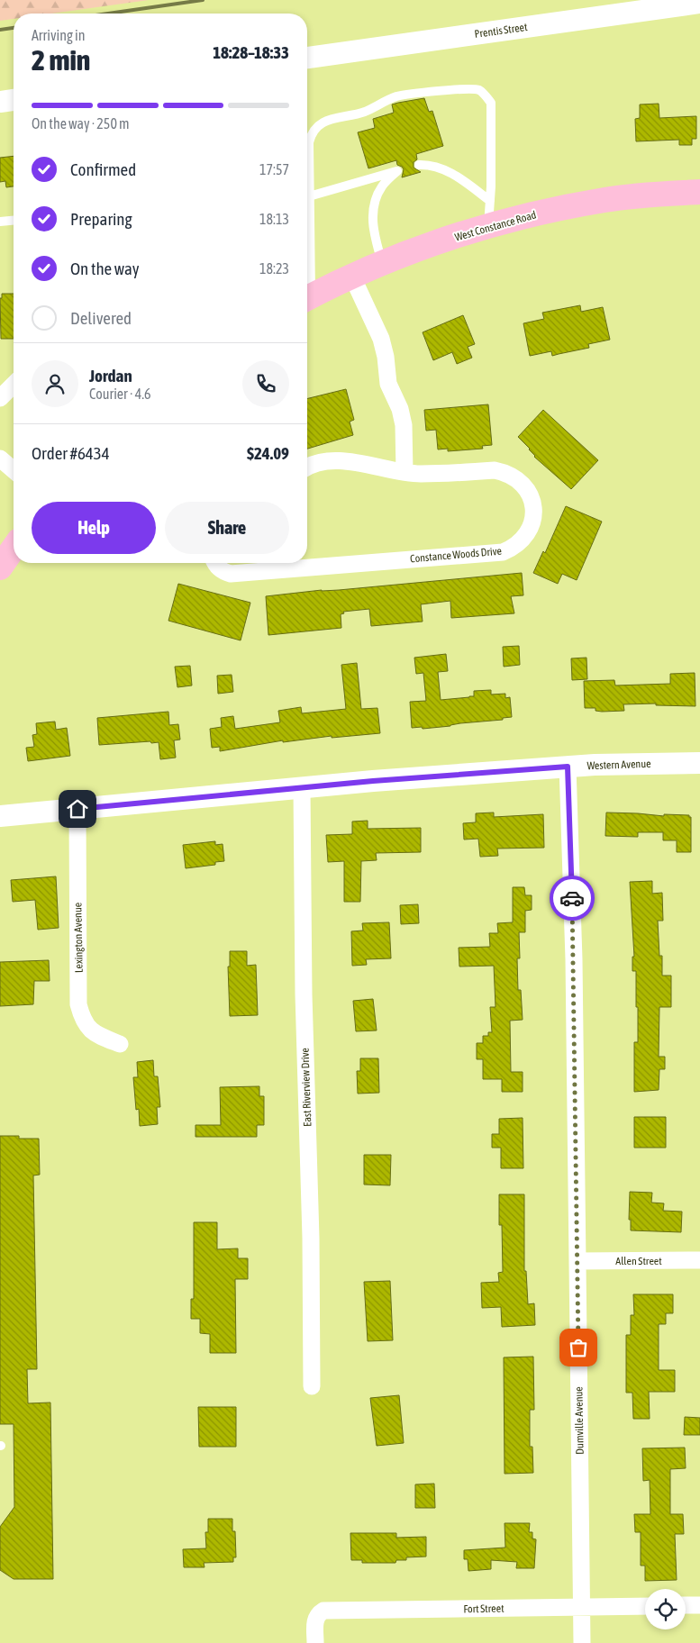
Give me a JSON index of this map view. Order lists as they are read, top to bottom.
{
  "streets": {
    "main road": ["West Constance Road"],
    "street": [
      "Prentis Street",
      "Constance Woods Drive",
      "Western Avenue",
      "Lexington Avenue",
      "East Riverview Drive",
      "Allen Street",
      "Dumville Avenue",
      "Fort Street"
    ]
  },
  "crossings": [
    ["Western Avenue", "Lexington Avenue"],
    ["Western Avenue", "East Riverview Drive"],
    ["Western Avenue", "Dumville Avenue"],
    ["Allen Street", "Dumville Avenue"],
    ["Dumville Avenue", "Fort Street"]
  ],
  "page": {
    "heading": ["2 min", "Arriving in", "18:28–18:33"],
    "panel": [
      "Jordan",
      "Courier · 4.6",
      "Order #6434",
      "$24.09"
    ],
    "bar": "On the way · 250 m",
    "list": [
      ["Confirmed", "17:57"],
      ["Preparing", "18:13"],
      ["On the way", "18:23"],
      "Delivered"
    ],
    "buttons": ["Help", "Share"]
  }
}
